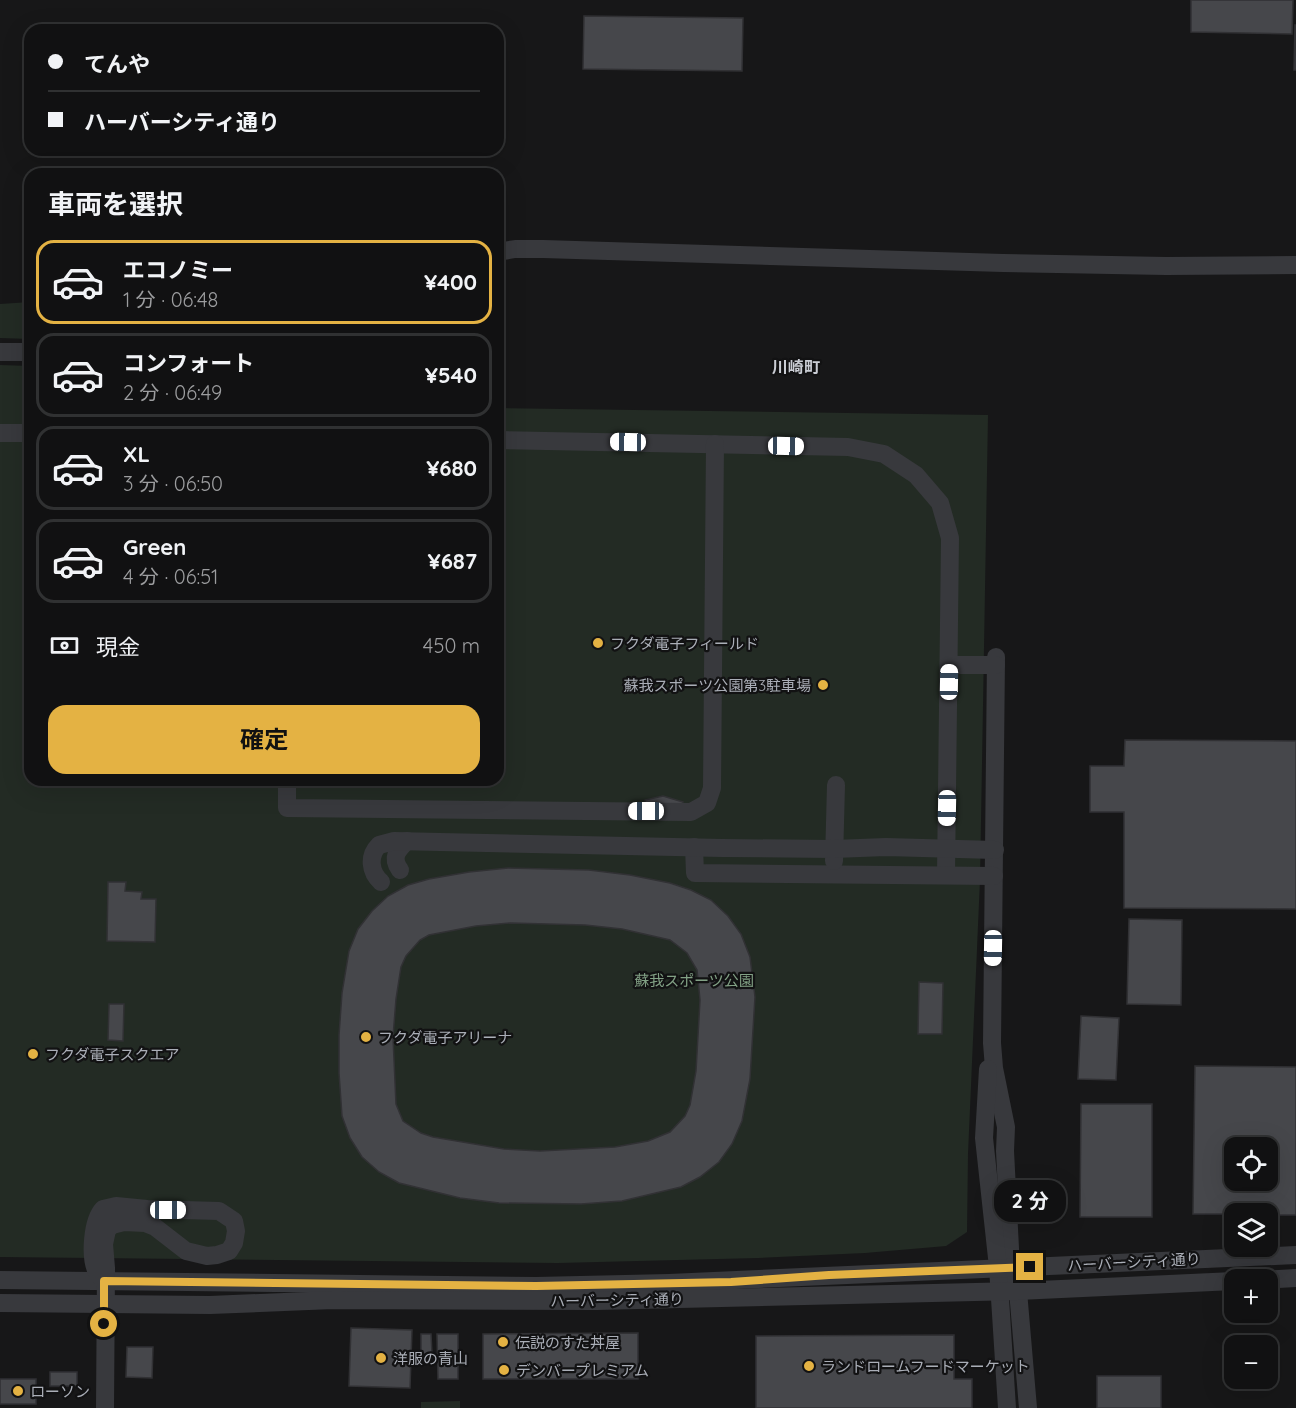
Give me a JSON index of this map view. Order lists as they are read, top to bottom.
{
  "streets": {
    "street": ["ハーバーシティ通り"]
  },
  "districts": ["川崎町"],
  "parks": ["蘇我スポーツ公園"],
  "places": [
    "フクダ電子フィールド",
    "蘇我スポーツ公園第3駐車場",
    "フクダ電子アリーナ",
    "フクダ電子スクエア",
    "伝説のすた丼屋",
    "洋服の青山",
    "ランドロームフードマーケット",
    "デンバープレミアム",
    "ローソン"
  ],
  "page": {
    "banner": ["てんや", "ハーバーシティ通り"],
    "heading": "車両を選択",
    "list": [
      {
        "name": "エコノミー",
        "note": "1 分 · 06:48",
        "value": "¥400"
      },
      {
        "name": "コンフォート",
        "note": "2 分 · 06:49",
        "value": "¥540"
      },
      {
        "name": "XL",
        "note": "3 分 · 06:50",
        "value": "¥680"
      },
      {
        "name": "Green",
        "note": "4 分 · 06:51",
        "value": "¥687"
      }
    ],
    "pay": ["現金", "450 m"],
    "buttons": "確定",
    "map_buttons": ["+", "−"],
    "bubble": "2 分"
  }
}
